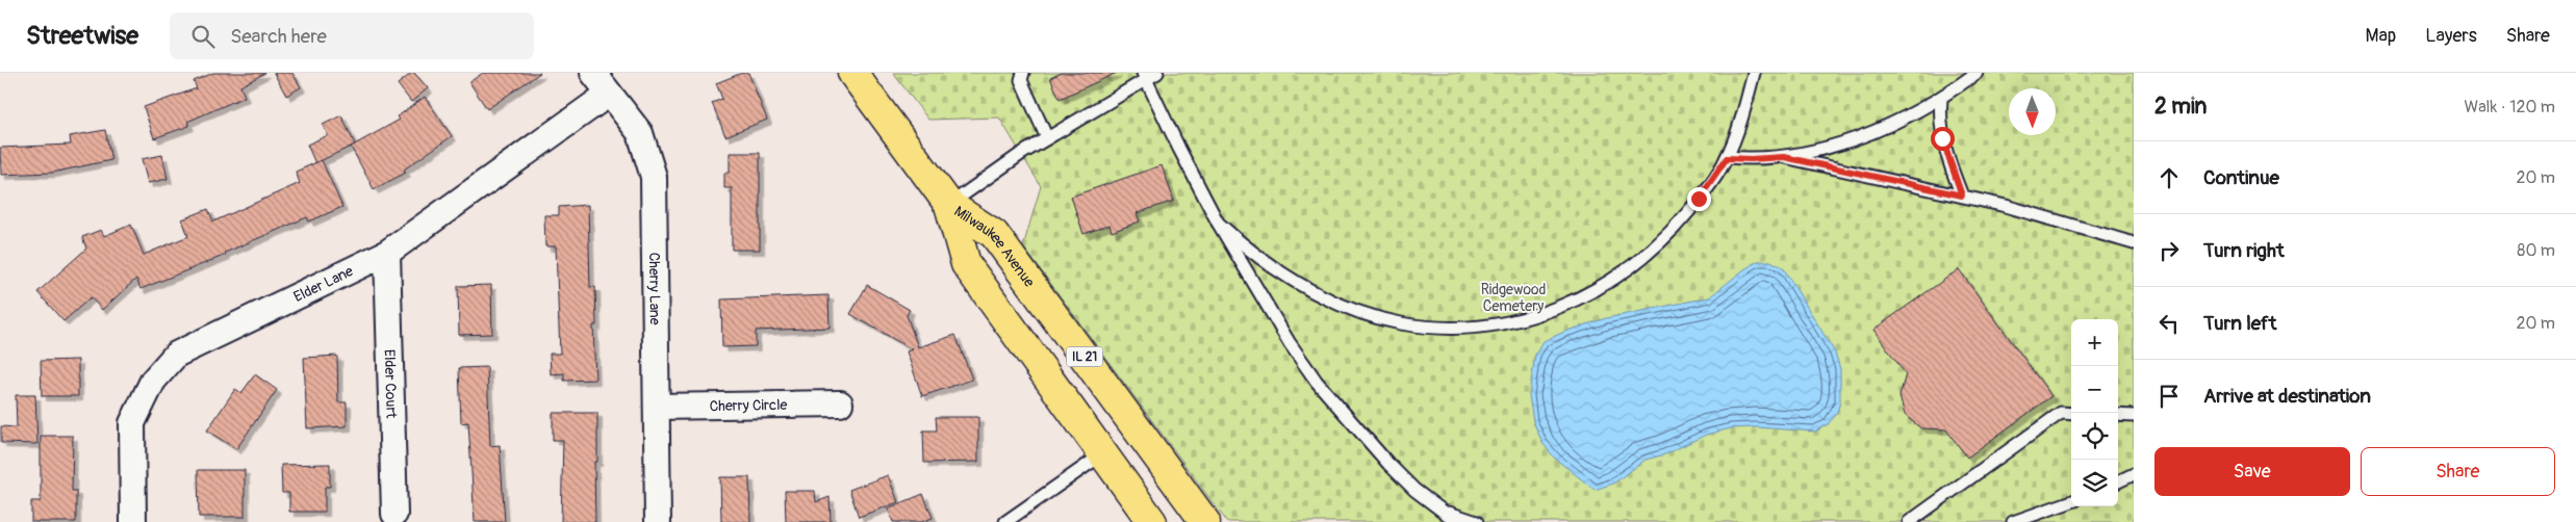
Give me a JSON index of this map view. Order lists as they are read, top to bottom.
{
  "streets": {
    "main road": ["Milwaukee Avenue", "IL 21"],
    "street": [
      "Elder Lane",
      "Cherry Lane",
      "Elder Court",
      "Cherry Circle"
    ]
  },
  "crossings": [
    ["Elder Lane", "Cherry Lane"],
    ["Elder Lane", "Elder Court"],
    ["Cherry Lane", "Cherry Circle"]
  ],
  "parks": ["Ridgewood Cemetery"],
  "north": "bottom",
  "page": {
    "header": "Streetwise",
    "search": "Search here",
    "nav": ["Map", "Layers", "Share"],
    "heading": ["2 min", "Walk · 120 m"],
    "list": [
      ["Continue", "20 m"],
      ["Turn right", "80 m"],
      ["Turn left", "20 m"],
      "Arrive at destination"
    ],
    "map_buttons": ["+", "−"],
    "buttons": ["Save", "Share"]
  }
}
